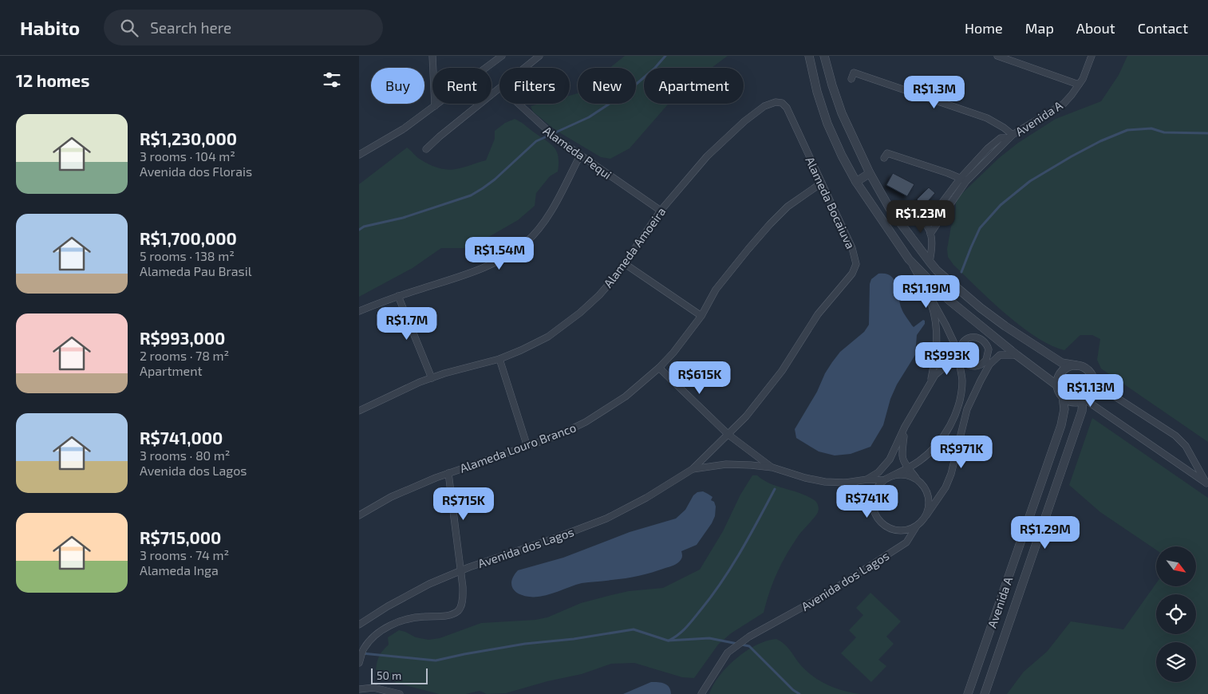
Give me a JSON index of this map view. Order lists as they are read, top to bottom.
{
  "streets": {
    "street": [
      "Avenida A",
      "Alameda Pequi",
      "Alameda Bocaiuva",
      "Alameda Amoeira",
      "Alameda Louro Branco",
      "Avenida dos Lagos"
    ]
  },
  "crossings": [
    ["Alameda Pequi", "Alameda Amoeira"],
    ["Alameda Bocaiuva", "Alameda Amoeira"],
    ["Alameda Bocaiuva", "Alameda Louro Branco"],
    ["Alameda Bocaiuva", "Avenida dos Lagos"]
  ],
  "scale_bar": "50 m",
  "north": "bottom right",
  "page": {
    "header": "Habito",
    "search": "Search here",
    "nav": [
      "Home",
      "Map",
      "About",
      "Contact"
    ],
    "heading": "12 homes",
    "chip": [
      "Buy",
      "Rent",
      "Filters",
      "New",
      "Apartment"
    ],
    "price": [
      "R$1.3M",
      "R$1.23M",
      "R$1.54M",
      "R$1.19M",
      "R$1.7M",
      "R$993K",
      "R$615K",
      "R$1.13M",
      "R$971K",
      "R$741K",
      "R$715K",
      "R$1.29M"
    ],
    "list": [
      {
        "name": "R$1,230,000",
        "note": "3 rooms · 104 m² · Avenida dos Florais"
      },
      {
        "name": "R$1,700,000",
        "note": "5 rooms · 138 m² · Alameda Pau Brasil"
      },
      {
        "name": "R$993,000",
        "note": "2 rooms · 78 m² · Apartment"
      },
      {
        "name": "R$741,000",
        "note": "3 rooms · 80 m² · Avenida dos Lagos"
      },
      {
        "name": "R$715,000",
        "note": "3 rooms · 74 m² · Alameda Inga"
      }
    ],
    "scale": "50 m"
  }
}
